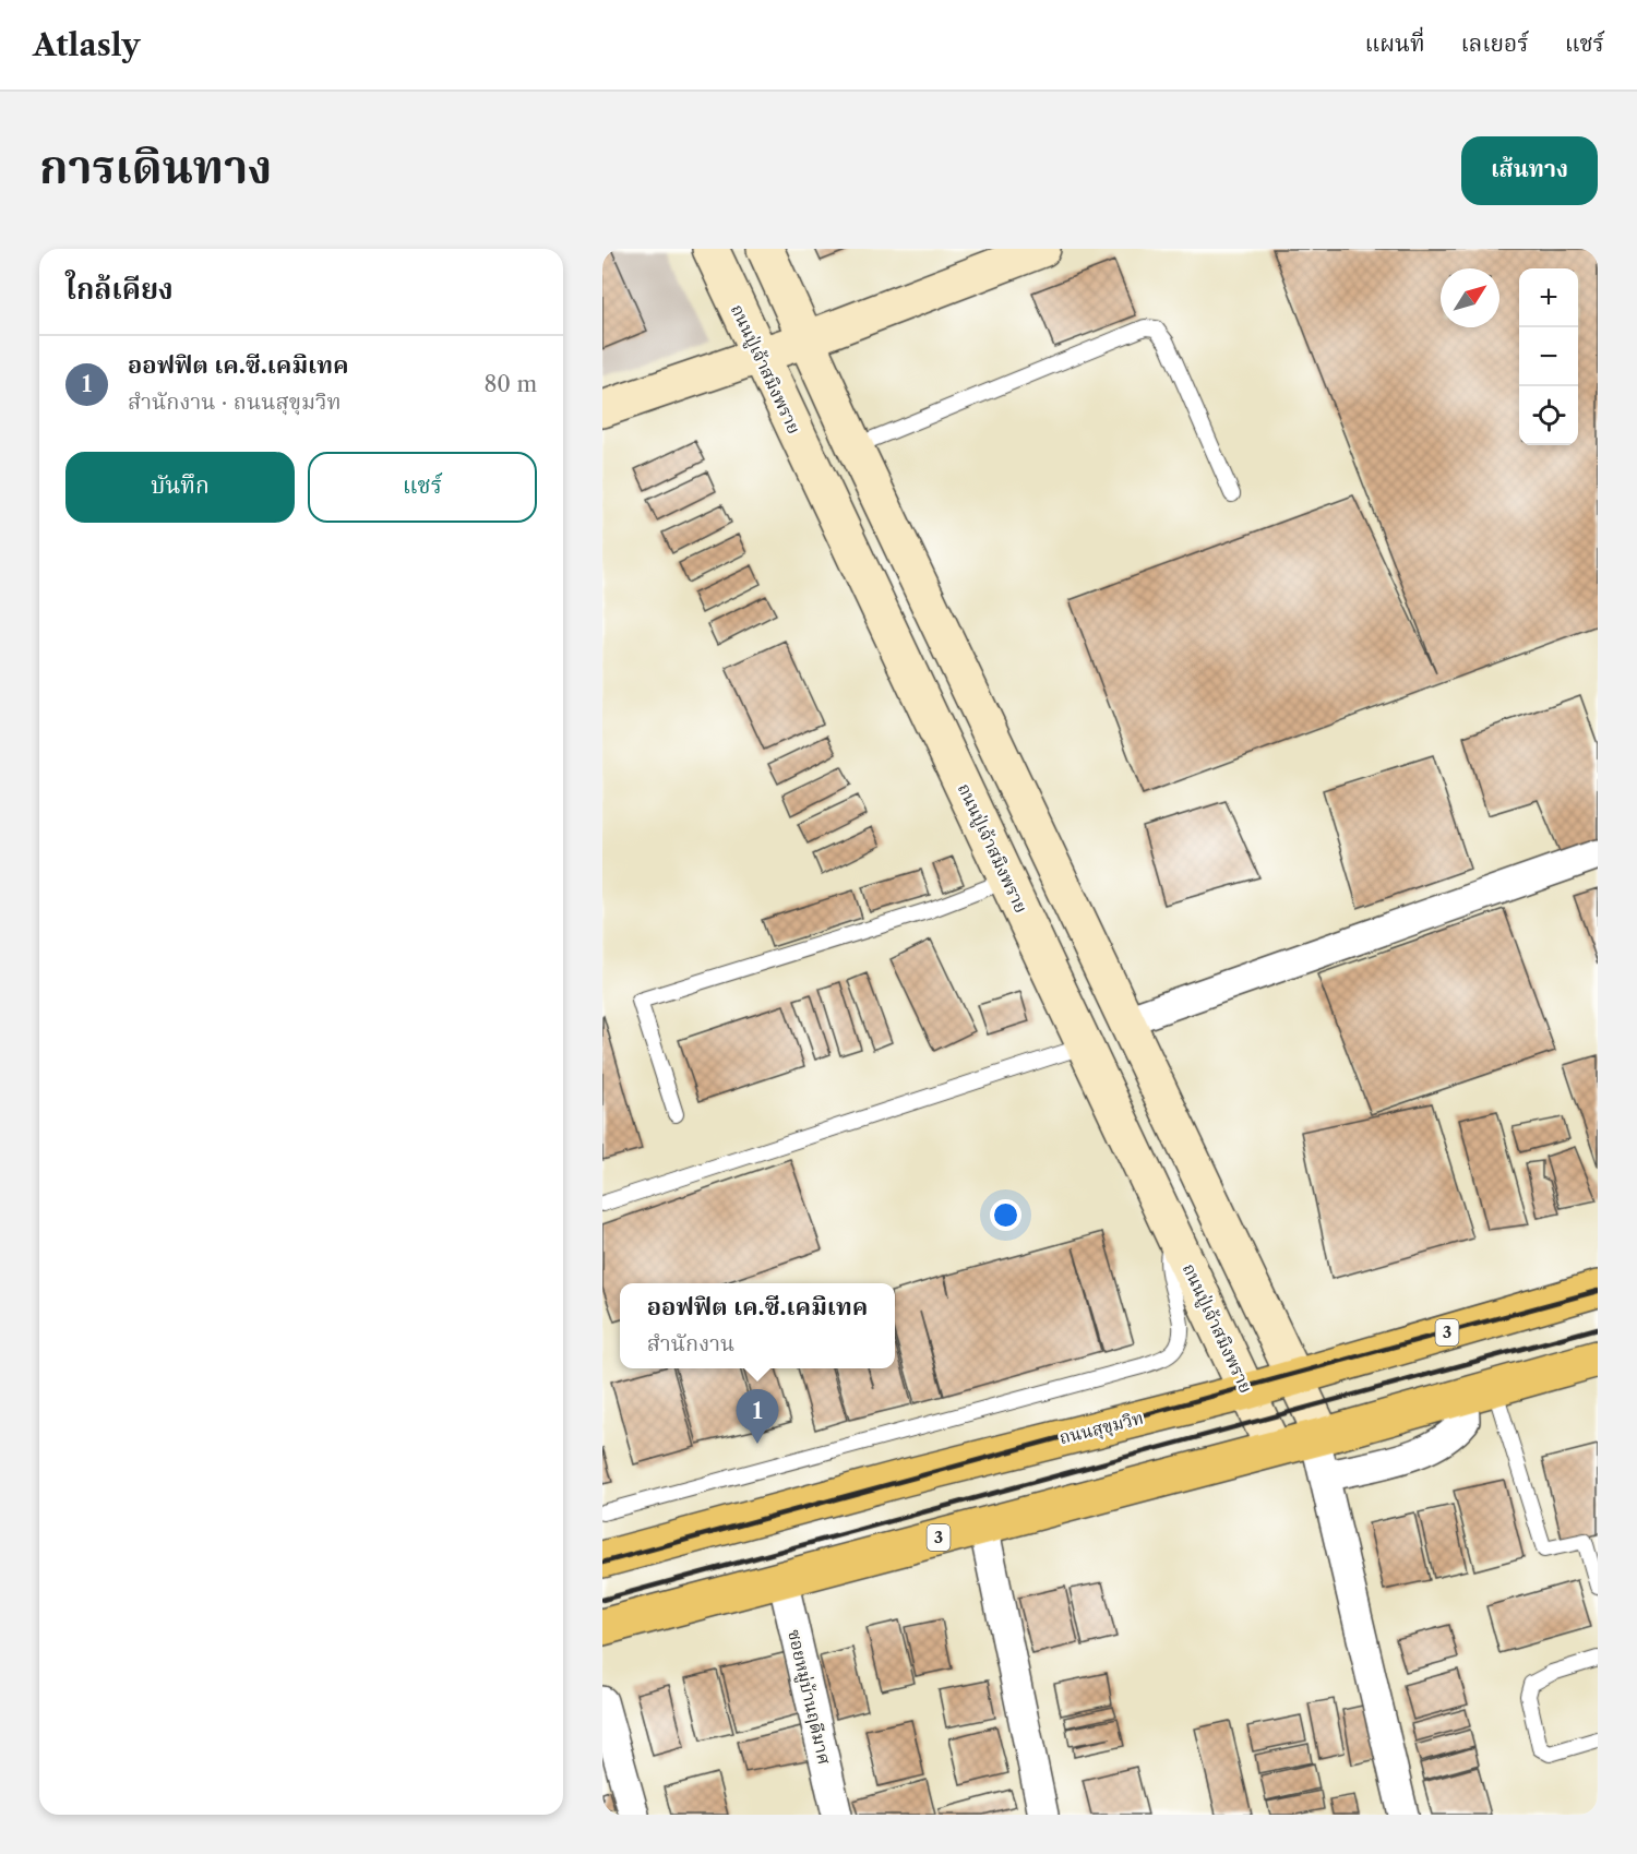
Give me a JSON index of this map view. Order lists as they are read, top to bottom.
{
  "streets": {
    "highway": ["3", "ถนนสุขุมวิท"],
    "main road": ["ถนนปู่เจ้าสมิงพราย"],
    "street": ["ซอยหมู่บ้านฤดีมาศ"]
  },
  "crossings": [
    ["ถนนปู่เจ้าสมิงพราย", "3"],
    ["ถนนปู่เจ้าสมิงพราย", "ถนนสุขุมวิท"],
    ["3", "ซอยหมู่บ้านฤดีมาศ"]
  ],
  "north": "top right",
  "page": {
    "header": "Atlasly",
    "nav": ["แผนที่", "เลเยอร์", "แชร์"],
    "title": "การเดินทาง",
    "buttons": [
      "เส้นทาง",
      ["บันทึก", "แชร์"]
    ],
    "heading": "ใกล้เคียง",
    "map_buttons": ["+", "−"],
    "list": [
      {
        "mark": "1",
        "name": "ออฟฟิต เค.ซี.เคมิเทค",
        "note": "สำนักงาน · ถนนสุขุมวิท",
        "value": "80 m"
      }
    ],
    "popup": ["ออฟฟิต เค.ซี.เคมิเทค", "สำนักงาน"],
    "pins": "1"
  }
}
